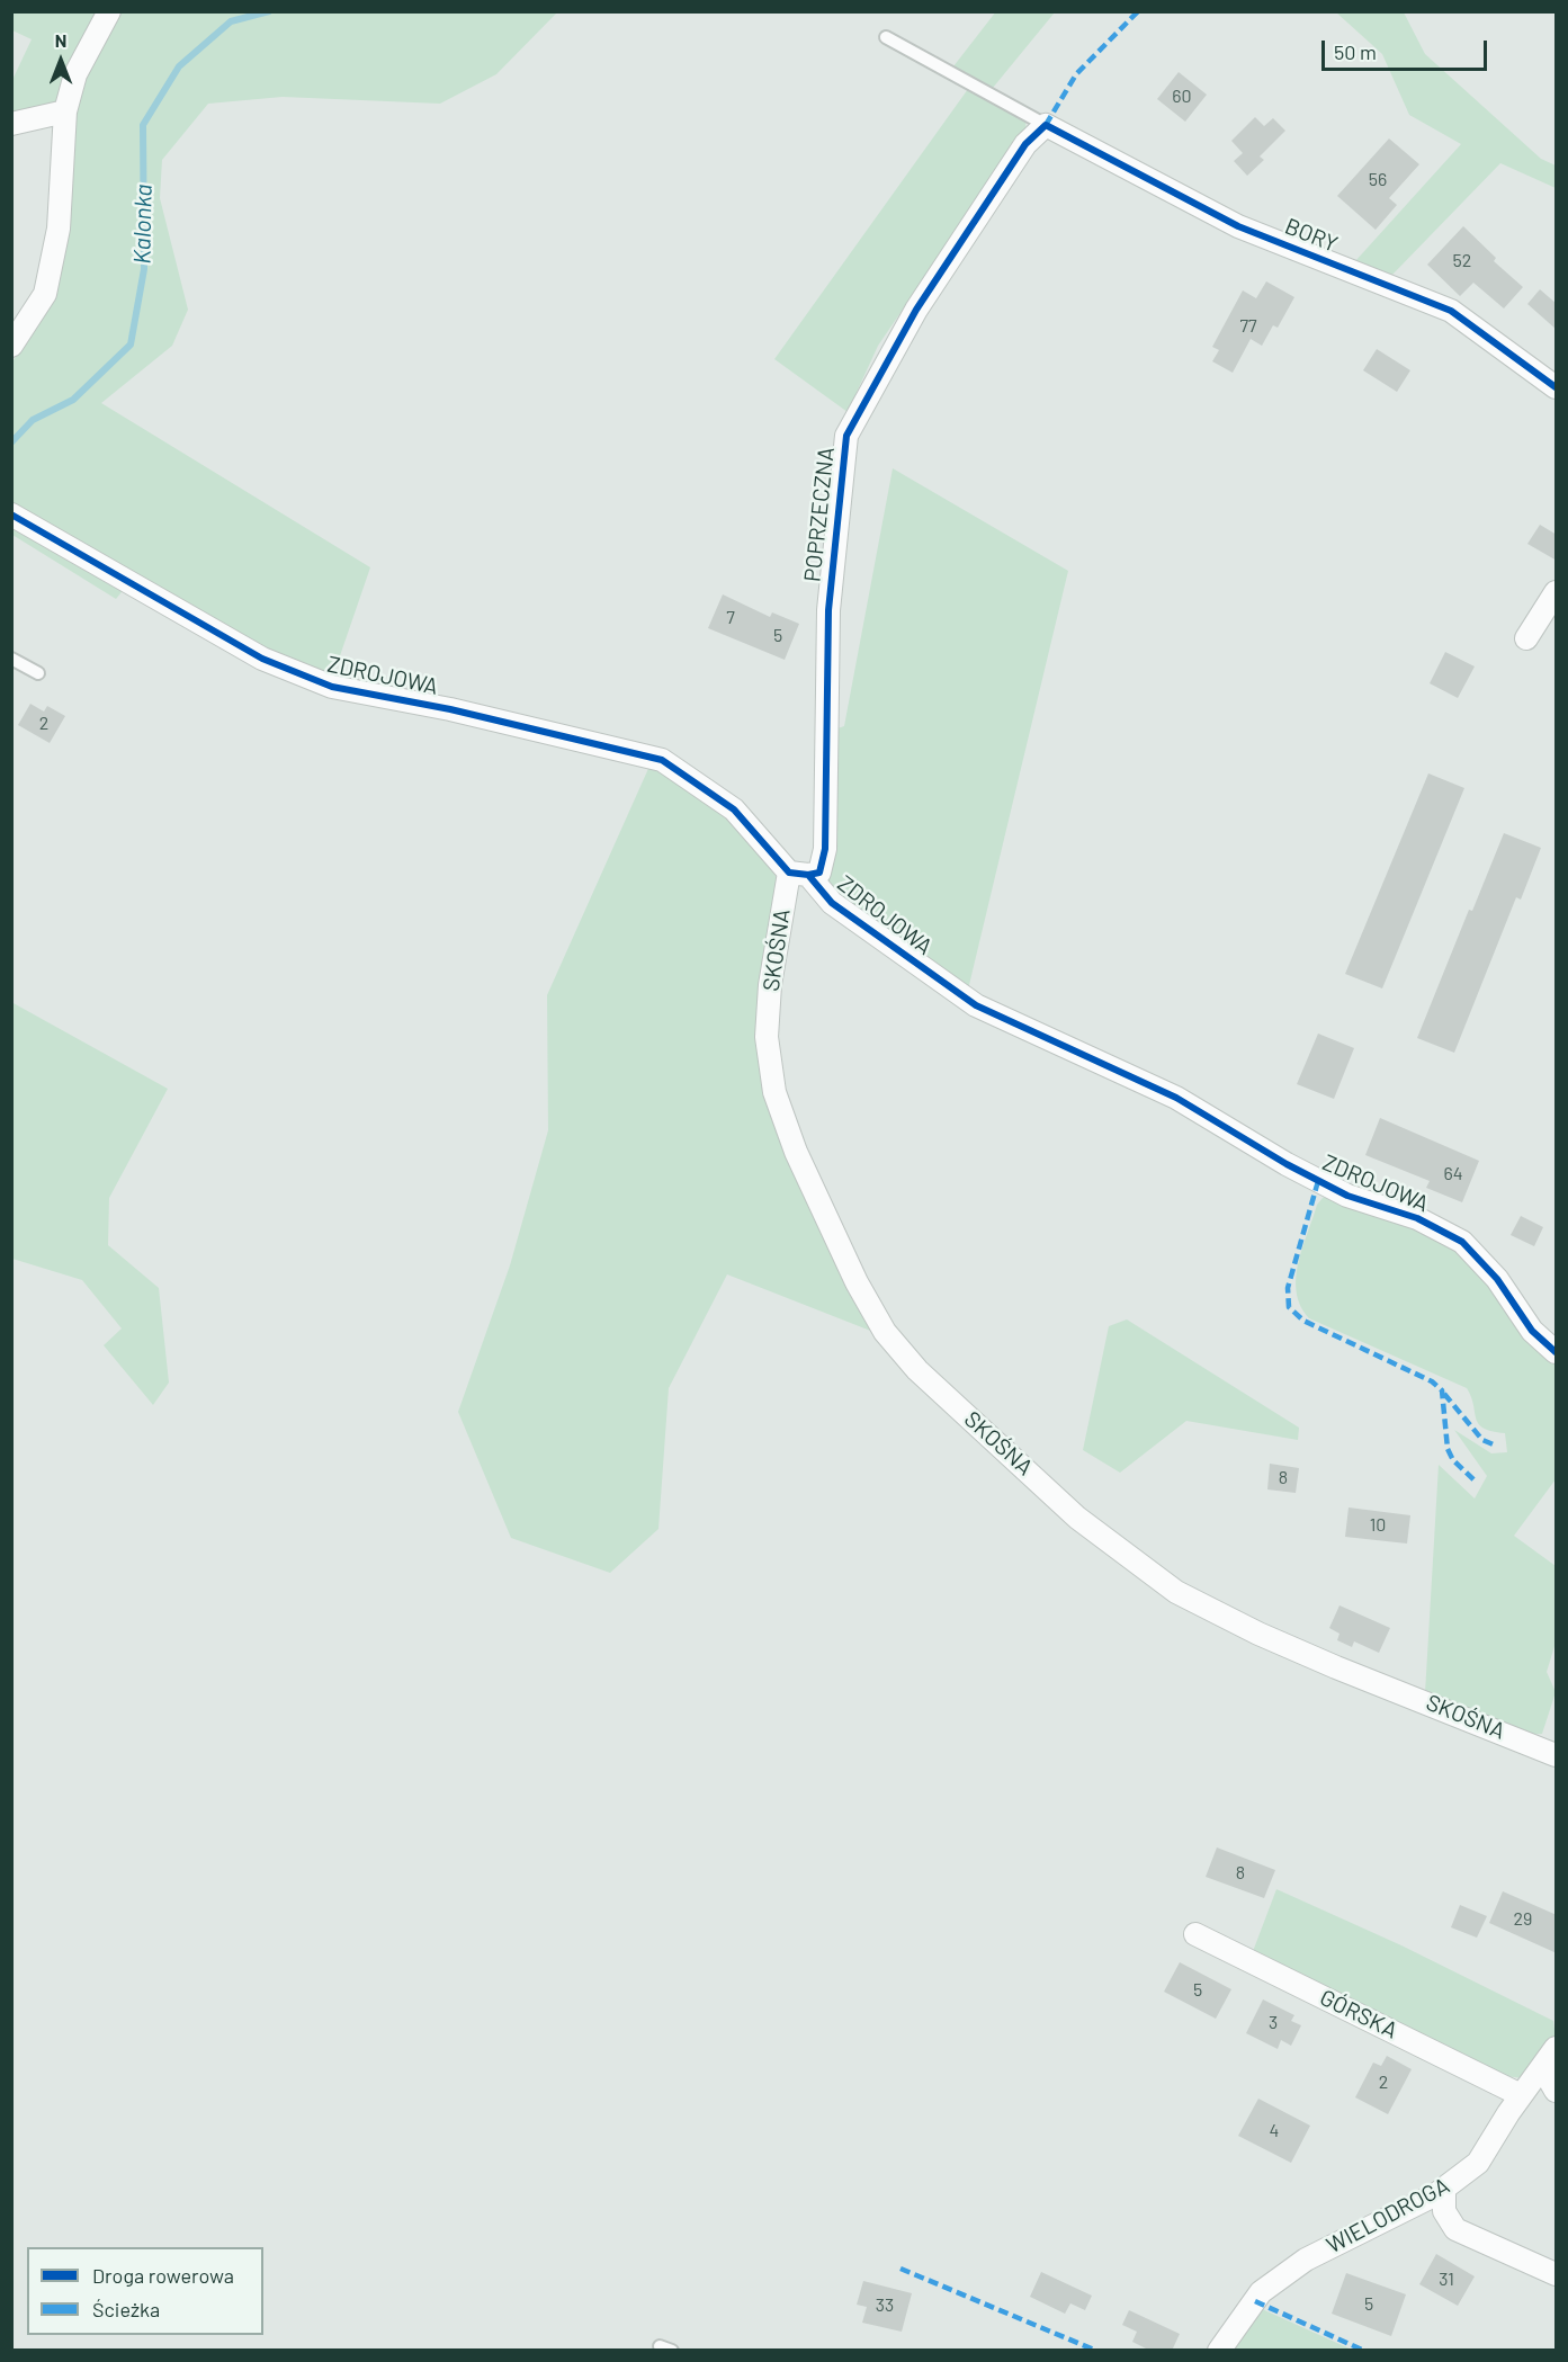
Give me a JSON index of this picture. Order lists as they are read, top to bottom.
{
  "streets": {
    "street": [
      "BORY",
      "POPRZECZNA",
      "ZDROJOWA",
      "SKOŚNA",
      "GÓRSKA",
      "WIELODROGA"
    ]
  },
  "crossings": [
    ["BORY", "POPRZECZNA"],
    ["POPRZECZNA", "ZDROJOWA"],
    ["POPRZECZNA", "SKOŚNA"],
    ["ZDROJOWA", "SKOŚNA"],
    ["GÓRSKA", "WIELODROGA"]
  ],
  "water": ["Kalonka"],
  "house_numbers": [
    "60",
    "56",
    "52",
    "77",
    "7",
    "5",
    "2",
    "64",
    "8",
    "10",
    "8",
    "29",
    "5",
    "3",
    "2",
    "4",
    "31",
    "5",
    "33"
  ],
  "legend": ["Droga rowerowa", "Ścieżka"],
  "scale_bar": "50 m",
  "north": "top"
}
